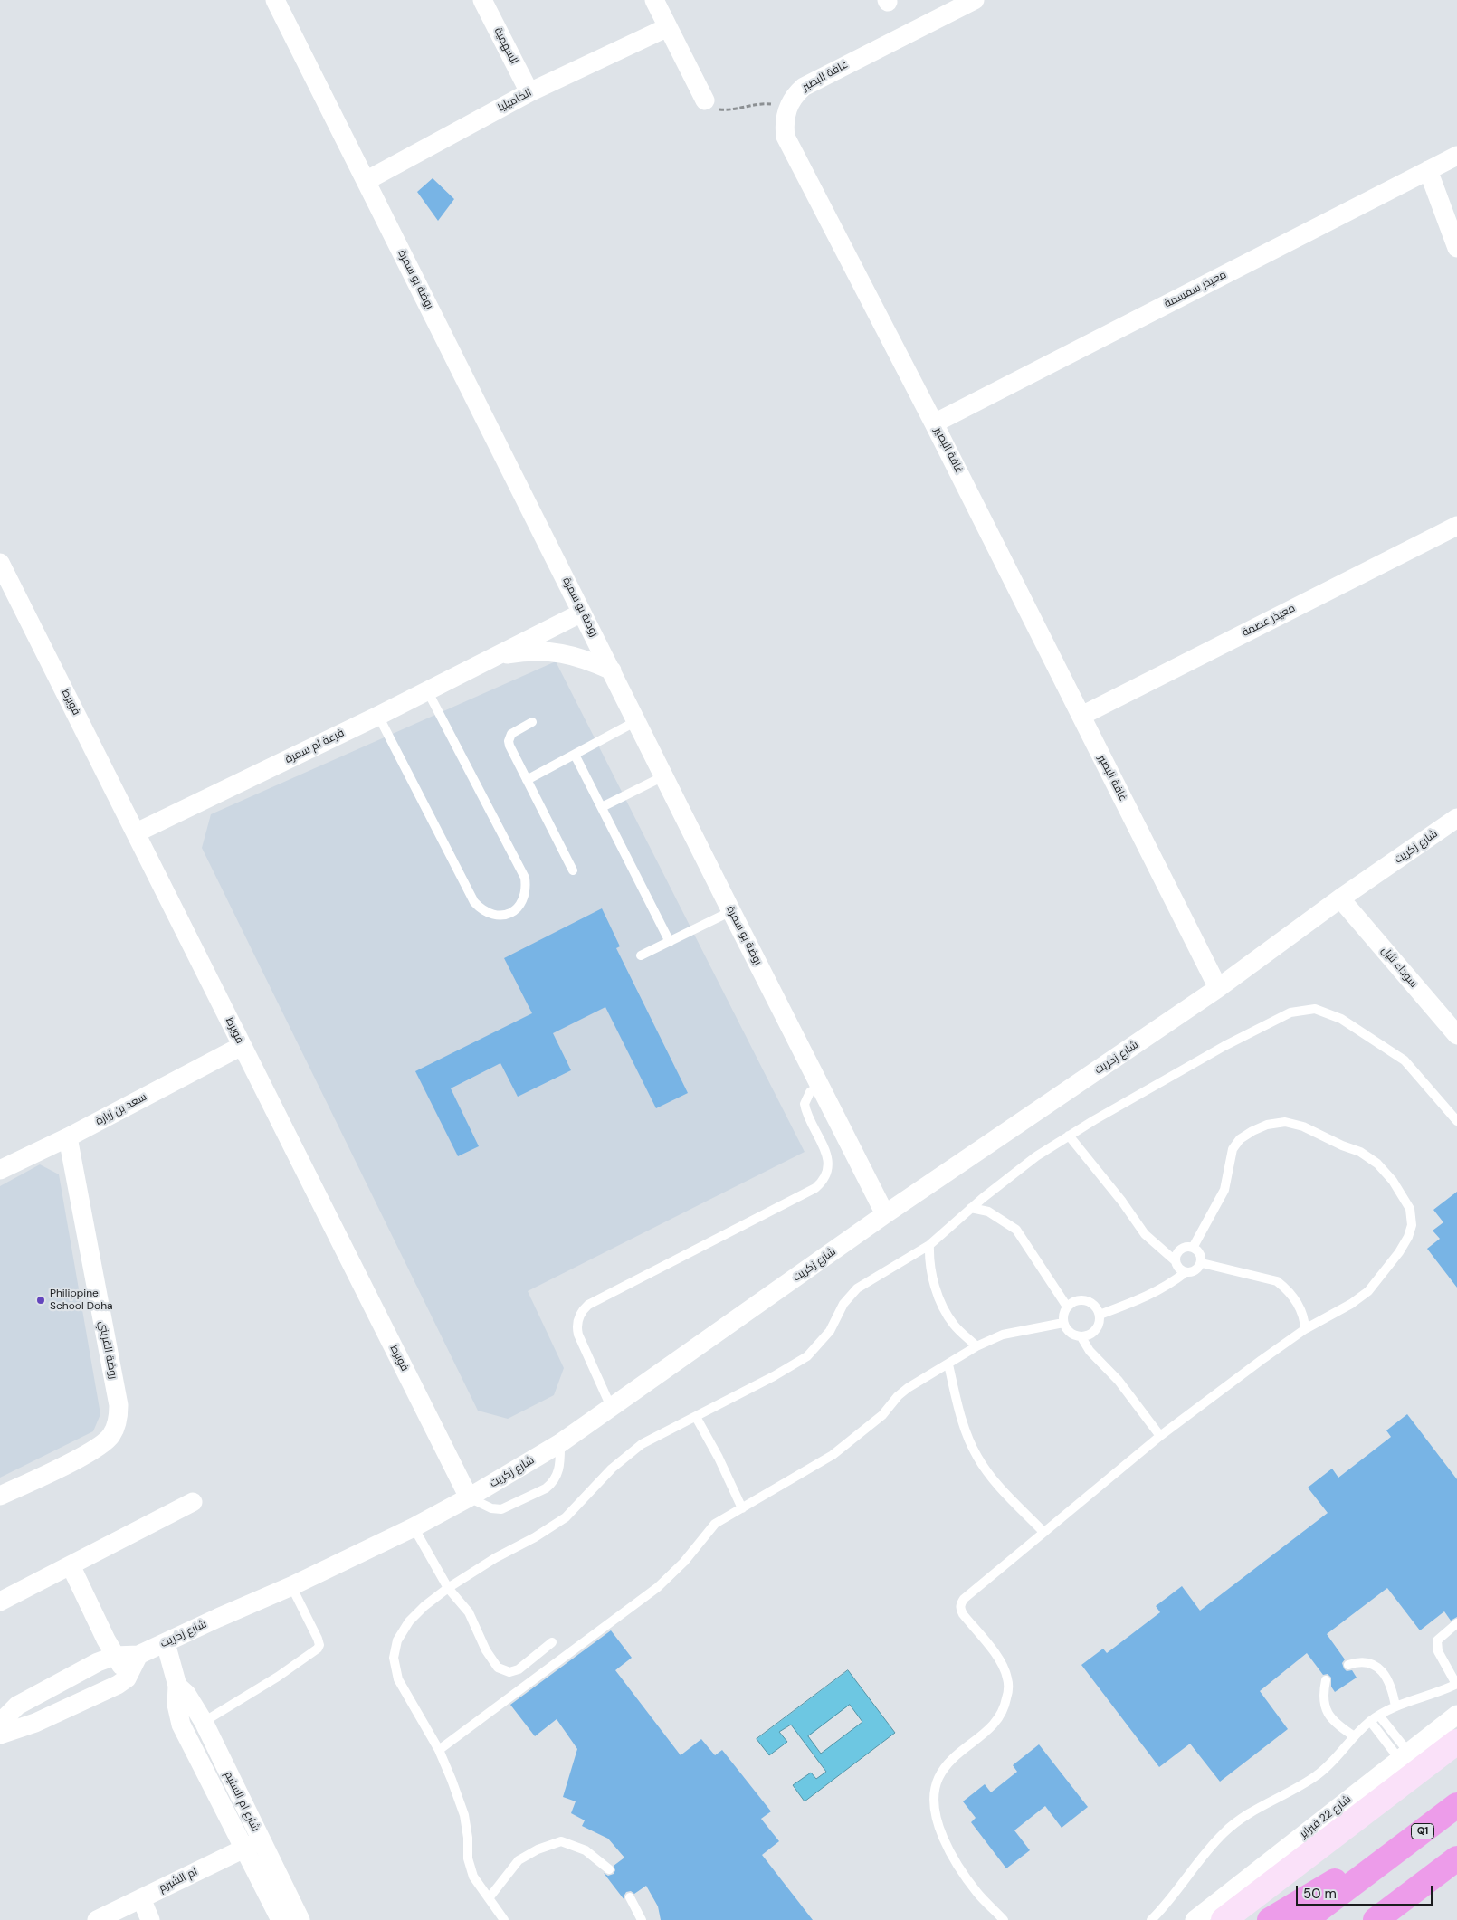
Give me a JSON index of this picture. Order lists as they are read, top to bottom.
{
  "streets": {
    "highway": ["Q1"],
    "main road": ["شارع 22 فبراير"],
    "street": [
      "السهمية",
      "غافة البصير",
      "الكاميليا",
      "روضة بو سمرة",
      "معيذر سمسمة",
      "معيذر عصمة",
      "فويرط",
      "فرعة ام سمرة",
      "شارع زكريت",
      "سوداء نثيل",
      "سعد بن زرارة",
      "روضة القريني",
      "شارع ام السنيم",
      "ام الشبرم"
    ]
  },
  "crossings": [
    ["السهمية", "الكاميليا"],
    ["غافة البصير", "معيذر سمسمة"],
    ["غافة البصير", "معيذر عصمة"],
    ["غافة البصير", "شارع زكريت"],
    ["الكاميليا", "روضة بو سمرة"],
    ["روضة بو سمرة", "فرعة ام سمرة"],
    ["روضة بو سمرة", "شارع زكريت"],
    ["فويرط", "فرعة ام سمرة"],
    ["فويرط", "شارع زكريت"],
    ["فويرط", "سعد بن زرارة"],
    ["شارع زكريت", "سوداء نثيل"],
    ["شارع زكريت", "شارع ام السنيم"],
    ["سعد بن زرارة", "روضة القريني"],
    ["شارع ام السنيم", "ام الشبرم"]
  ],
  "places": ["Philippine School Doha"],
  "scale_bar": "50 m"
}
